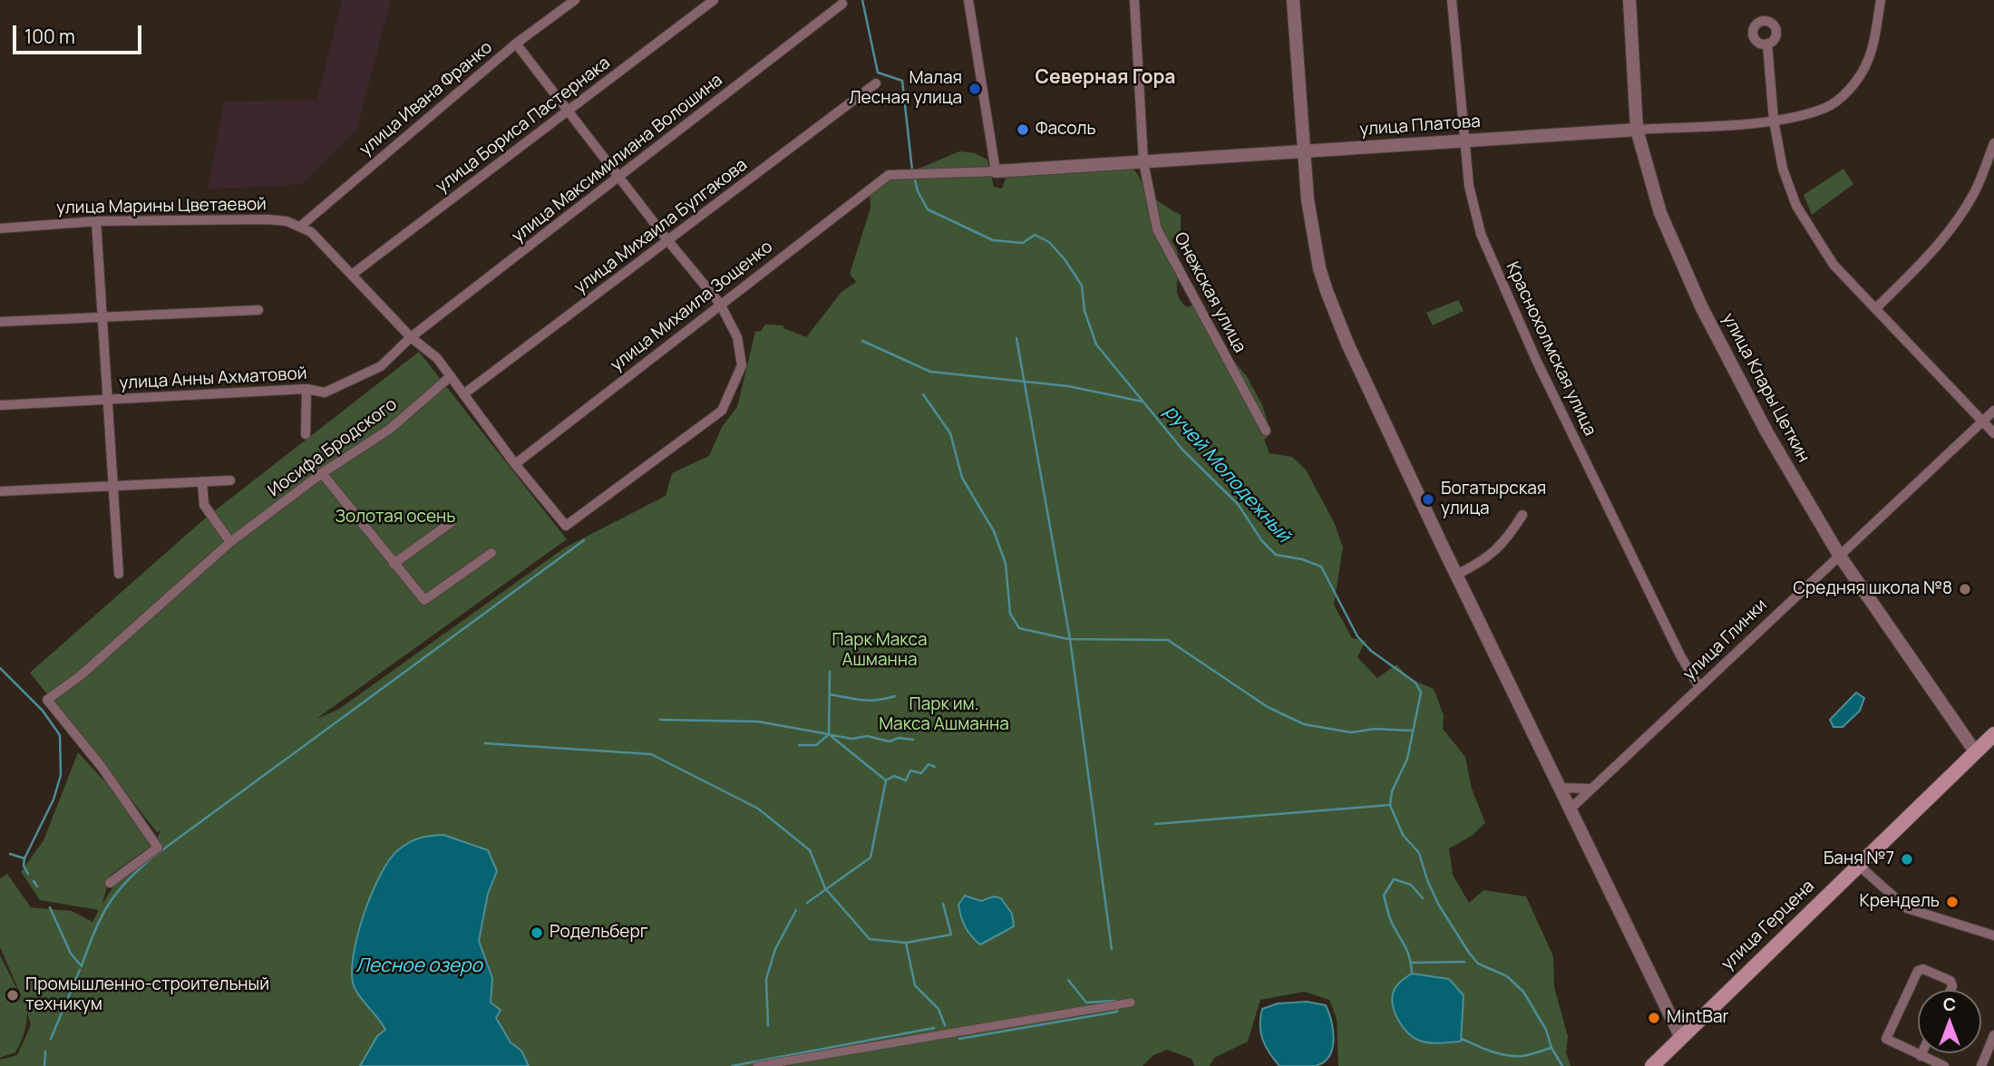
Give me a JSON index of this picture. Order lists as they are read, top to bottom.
{
  "streets": {
    "main road": ["улица Герцена"],
    "street": [
      "улица Ивана Франко",
      "улица Бориса Пастернака",
      "улица Платова",
      "улица Максимилиана Волошина",
      "улица Марины Цветаевой",
      "улица Михаила Булгакова",
      "Онежская улица",
      "улица Михаила Зощенко",
      "Краснохолмская улица",
      "улица Анны Ахматовой",
      "улица Клары Цеткин",
      "Иосифа Бродского",
      "улица Глинки"
    ]
  },
  "crossings": [
    ["улица Ивана Франко", "улица Марины Цветаевой"],
    ["улица Платова", "Онежская улица"],
    ["улица Платова", "улица Михаила Зощенко"],
    ["улица Платова", "Краснохолмская улица"],
    ["улица Платова", "улица Клары Цеткин"],
    ["улица Максимилиана Волошина", "улица Анны Ахматовой"],
    ["Краснохолмская улица", "улица Глинки"],
    ["улица Клары Цеткин", "улица Глинки"],
    ["улица Клары Цеткин", "улица Герцена"]
  ],
  "districts": ["Северная Гора"],
  "water": ["ручей Молодежный", "Лесное озеро"],
  "parks": ["Золотая осень", "Парк Макса Ашманна", "Парк им. Макса Ашманна"],
  "places": [
    "Малая Лесная улица",
    "Фасоль",
    "Богатырская улица",
    "Средняя школа №8",
    "Баня №7",
    "Крендель",
    "Родельберг",
    "Промышленно-строительный техникум",
    "MintBar"
  ],
  "scale_bar": "100 m",
  "north": "top"
}
